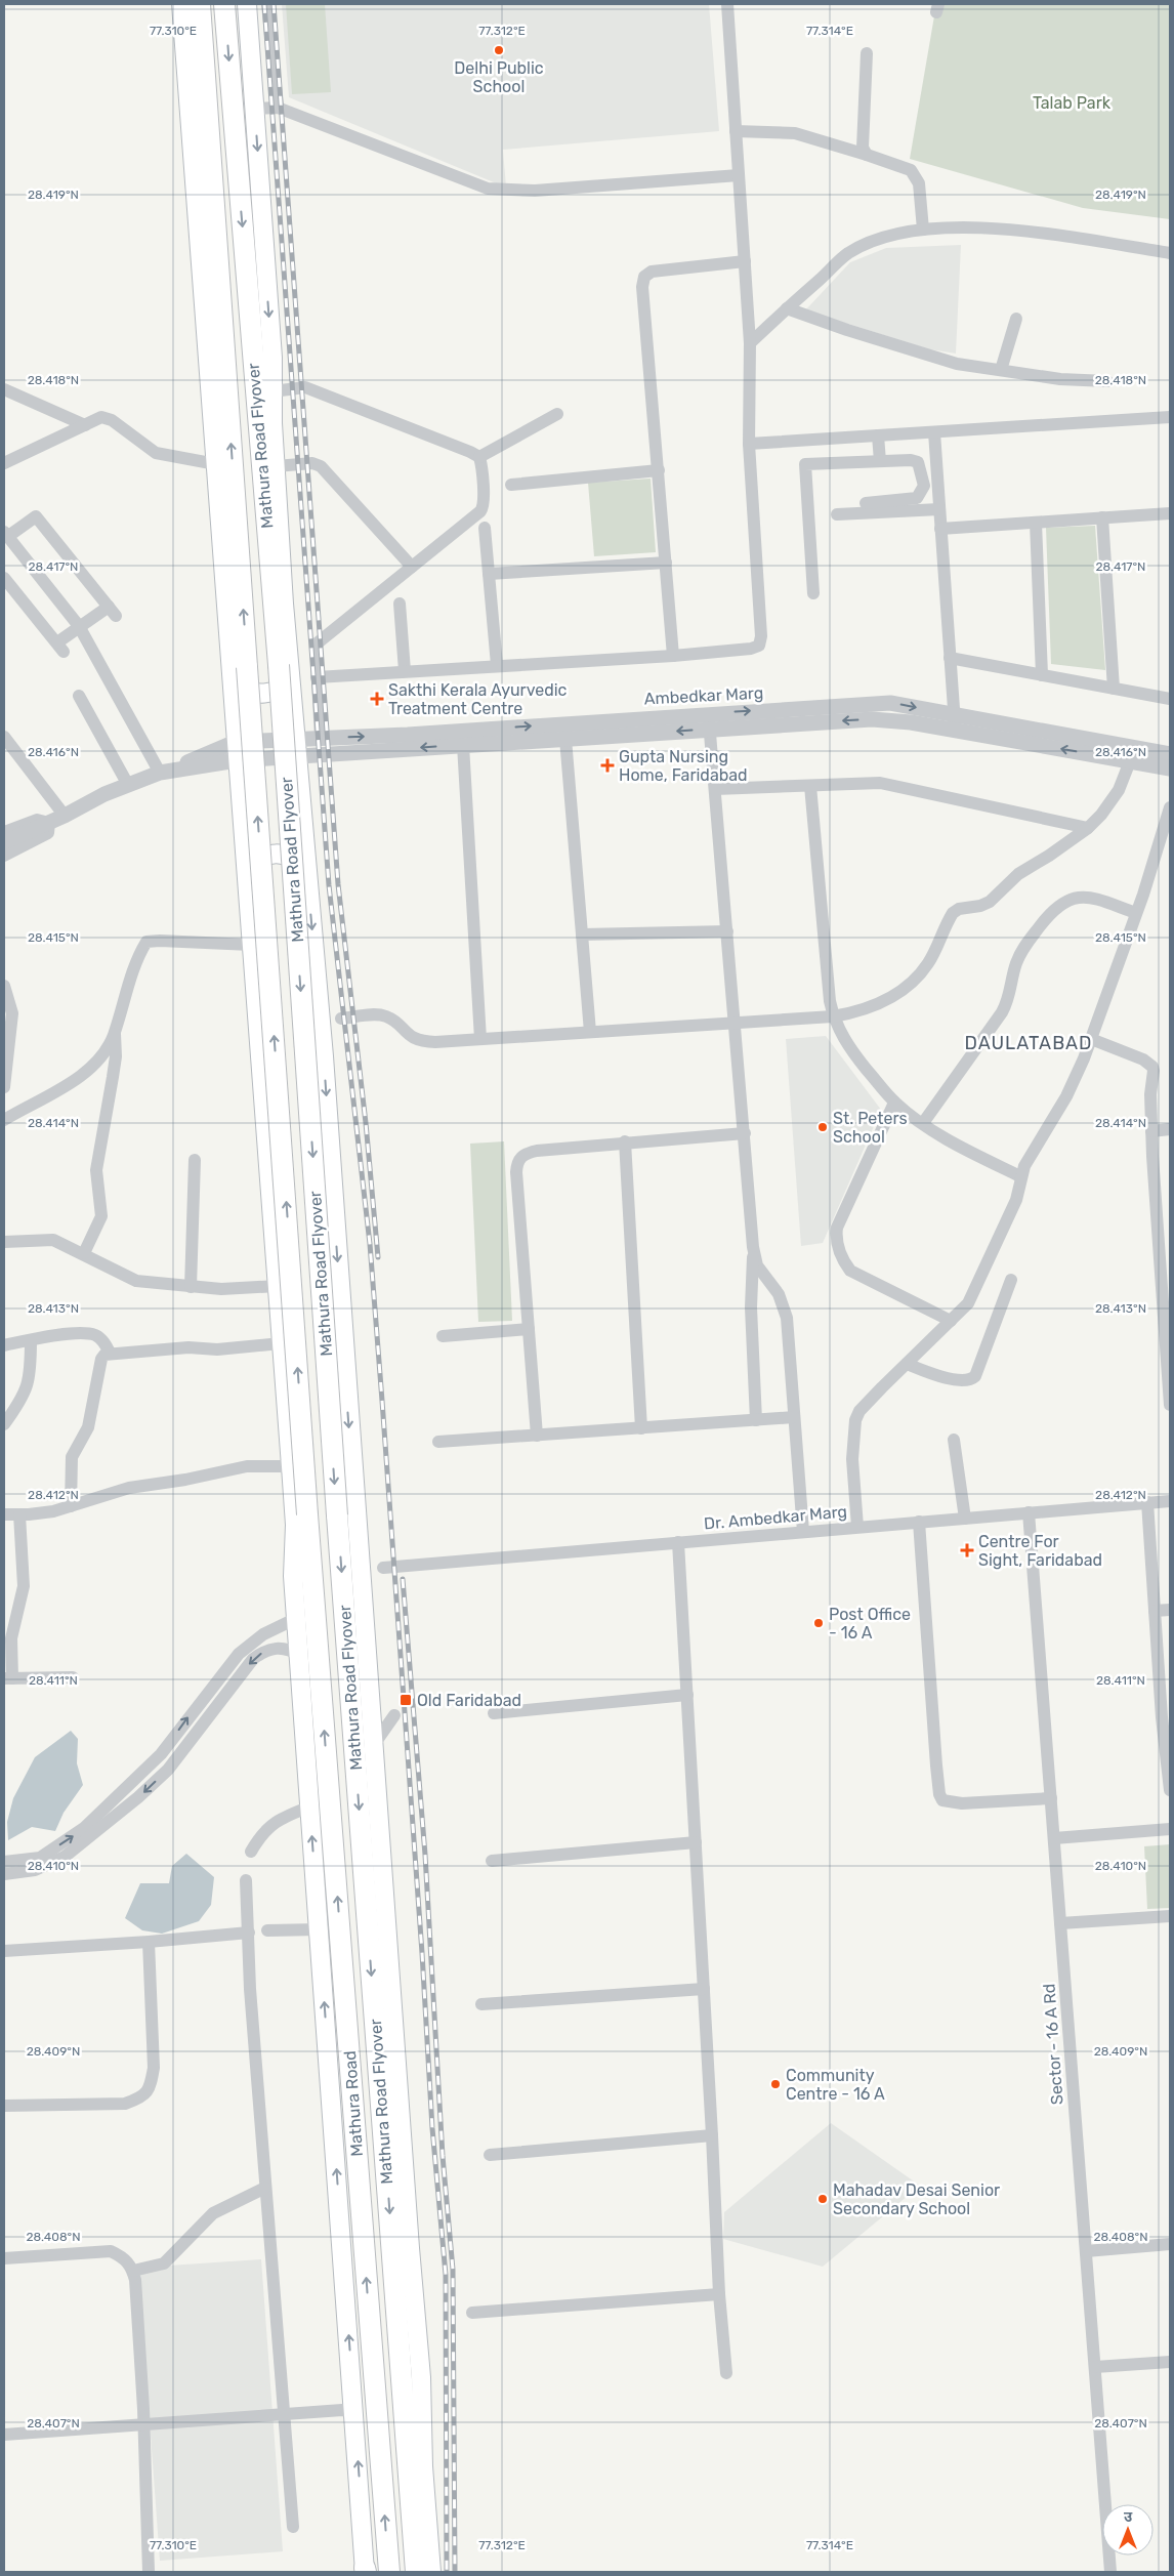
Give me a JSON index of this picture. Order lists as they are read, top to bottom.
{
  "streets": {
    "highway": ["Mathura Road Flyover", "Mathura Road"],
    "street": ["Ambedkar Marg", "Dr. Ambedkar Marg", "Sector - 16 A Rd"]
  },
  "crossings": [
    ["Mathura Road Flyover", "Mathura Road"],
    ["Dr. Ambedkar Marg", "Sector - 16 A Rd"]
  ],
  "one_way": ["Mathura Road"],
  "districts": ["DAULATABAD"],
  "parks": ["Talab Park"],
  "places": {
    "other": [
      "Delhi Public School",
      "St. Peters School",
      "Post Office - 16 A",
      "Community Centre - 16 A",
      "Mahadav Desai Senior Secondary School"
    ],
    "health": ["Sakthi Kerala Ayurvedic Treatment Centre", "Gupta Nursing Home, Faridabad", "Centre For Sight, Faridabad"],
    "transit": ["Old Faridabad"]
  },
  "north": "top",
  "coordinates": [
    "77.310°E",
    "77.312°E",
    "77.314°E",
    "28.419°N",
    "28.418°N",
    "28.417°N",
    "28.416°N",
    "28.415°N",
    "28.414°N",
    "28.413°N",
    "28.412°N",
    "28.411°N",
    "28.410°N",
    "28.409°N",
    "28.408°N",
    "28.407°N"
  ]
}
